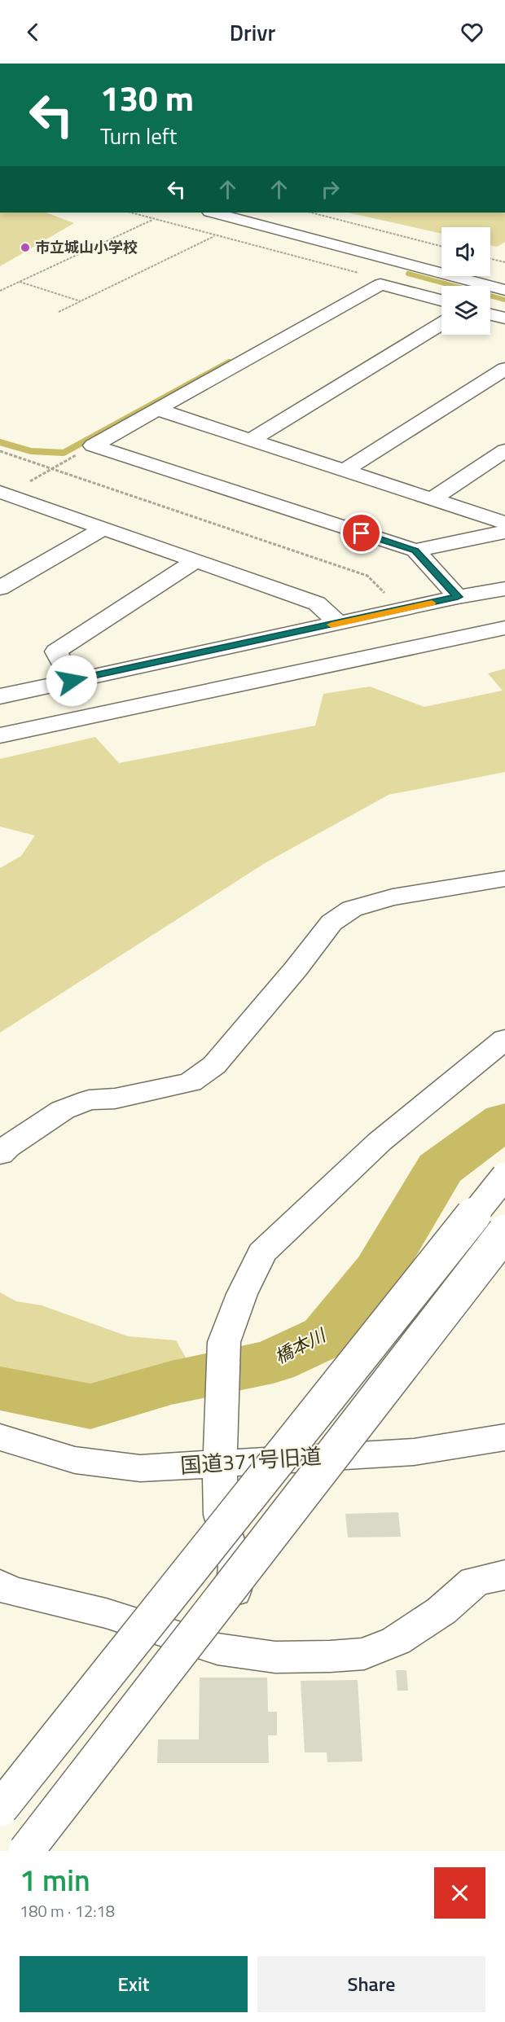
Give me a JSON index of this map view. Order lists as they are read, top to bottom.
{
  "streets": {
    "street": ["国道371号旧道"]
  },
  "water": ["橋本川"],
  "places": ["市立城山小学校"],
  "page": {
    "header": "Drivr",
    "turn": ["130 m", "Turn left"],
    "heading": ["1 min", "180 m · 12:18"],
    "buttons": ["Exit", "Share"]
  }
}
